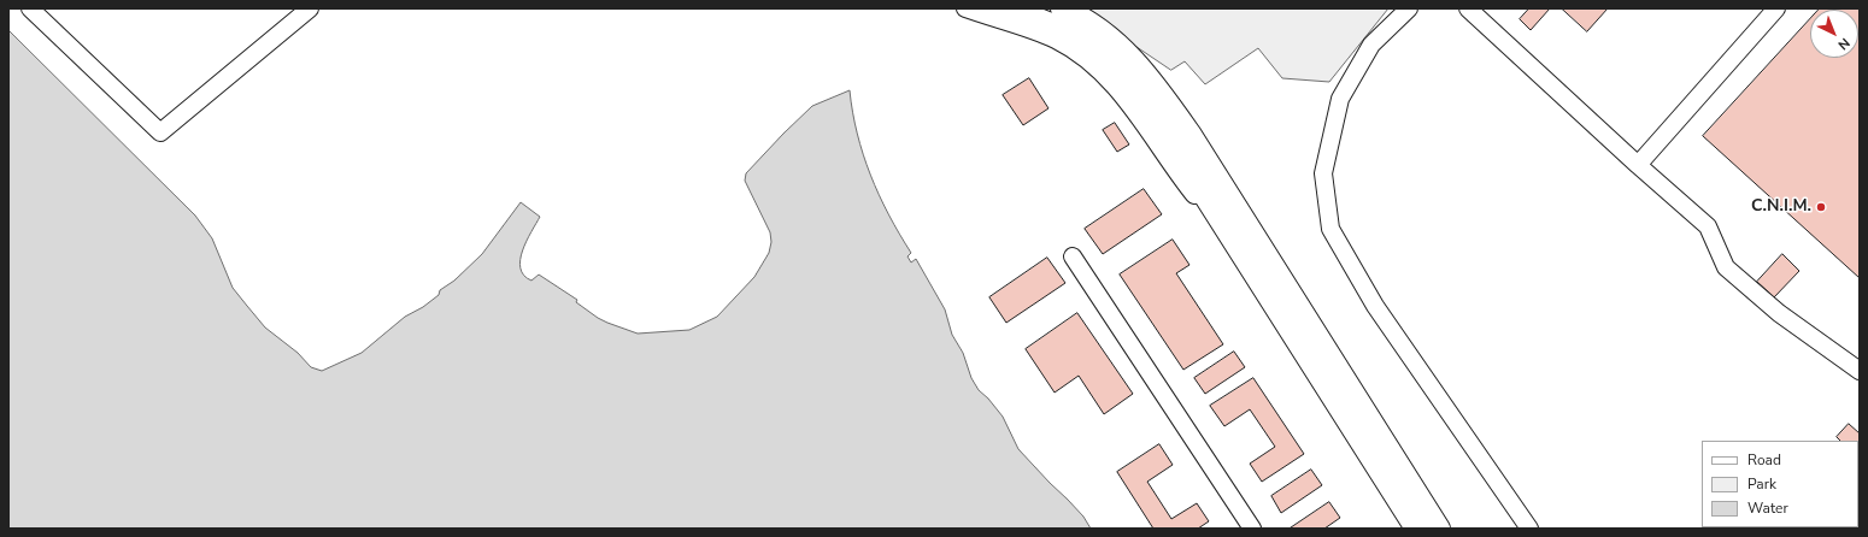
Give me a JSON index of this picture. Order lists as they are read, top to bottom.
{
  "places": ["C.N.I.M."],
  "legend": ["Road", "Park", "Water"],
  "north": "bottom right"
}
